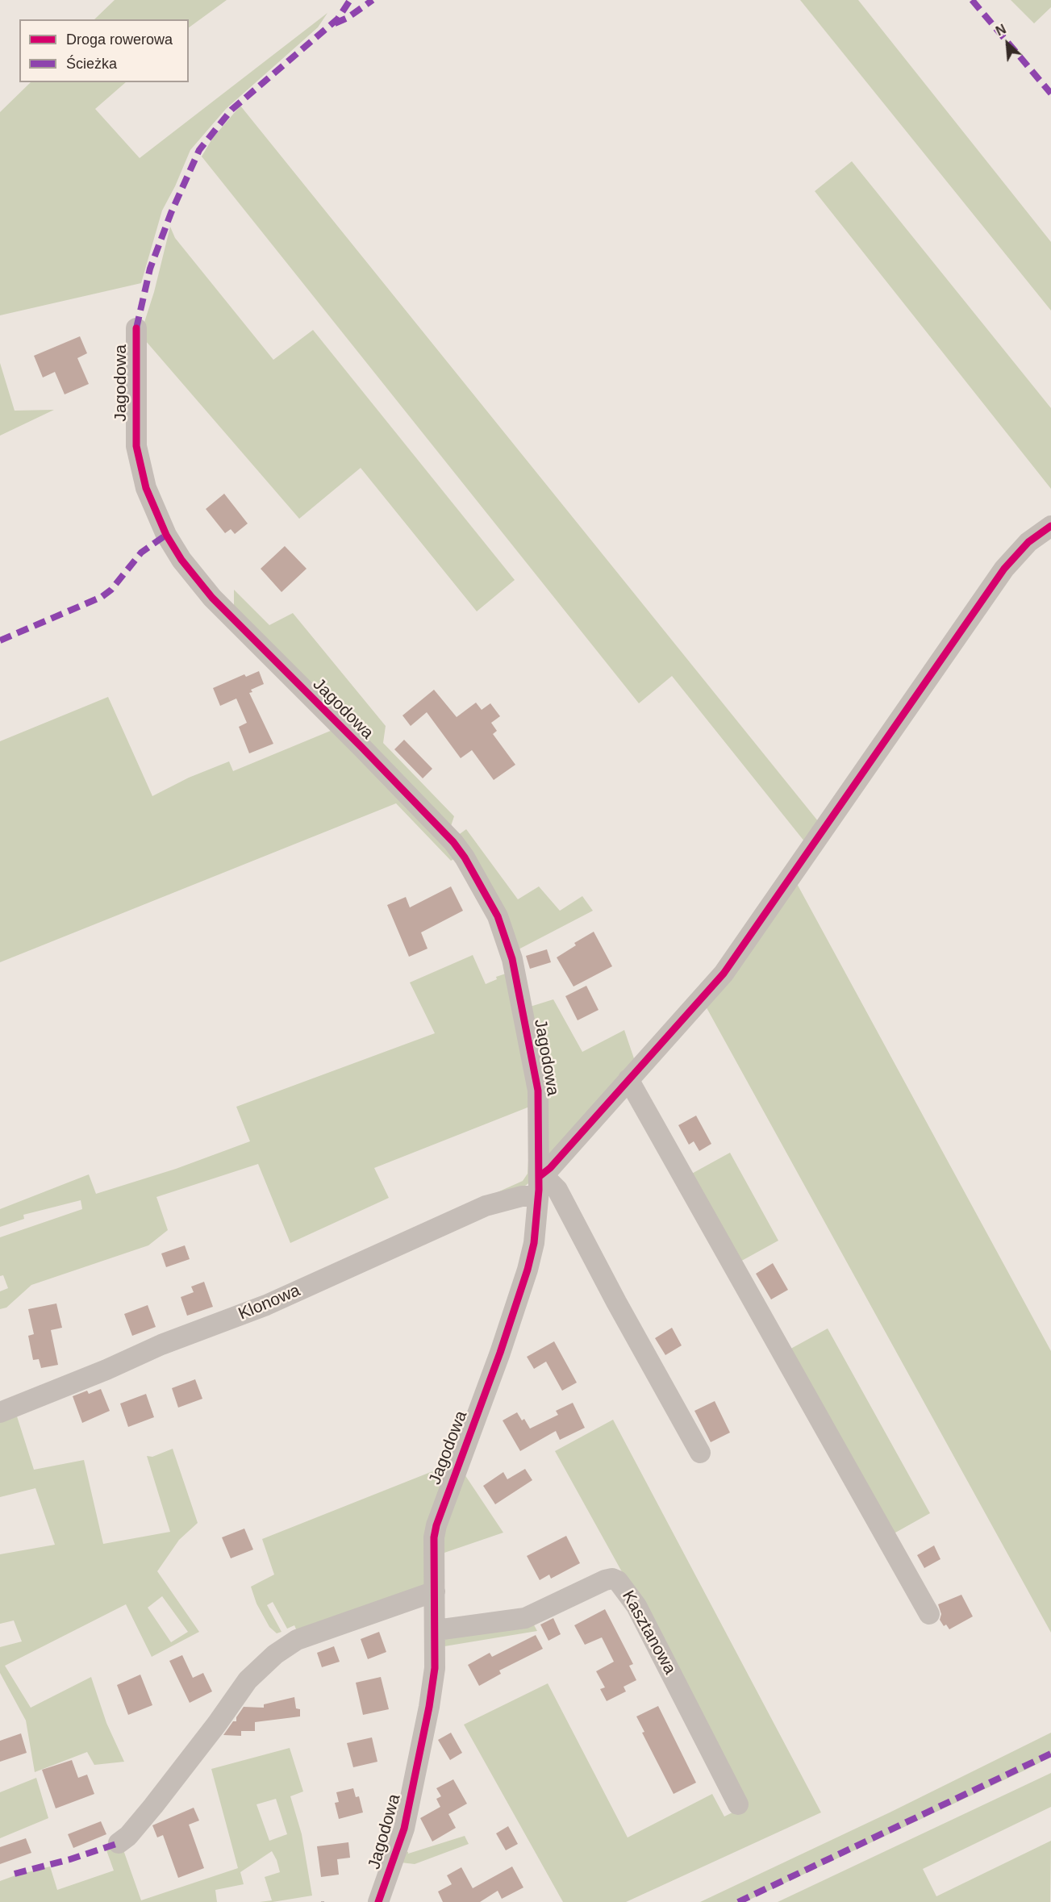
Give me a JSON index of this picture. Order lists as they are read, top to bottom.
{
  "streets": {
    "street": ["Jagodowa", "Klonowa", "Kasztanowa"]
  },
  "crossings": [
    ["Jagodowa", "Klonowa"],
    ["Jagodowa", "Kasztanowa"]
  ],
  "legend": ["Droga rowerowa", "Ścieżka"],
  "north": "top left"
}
